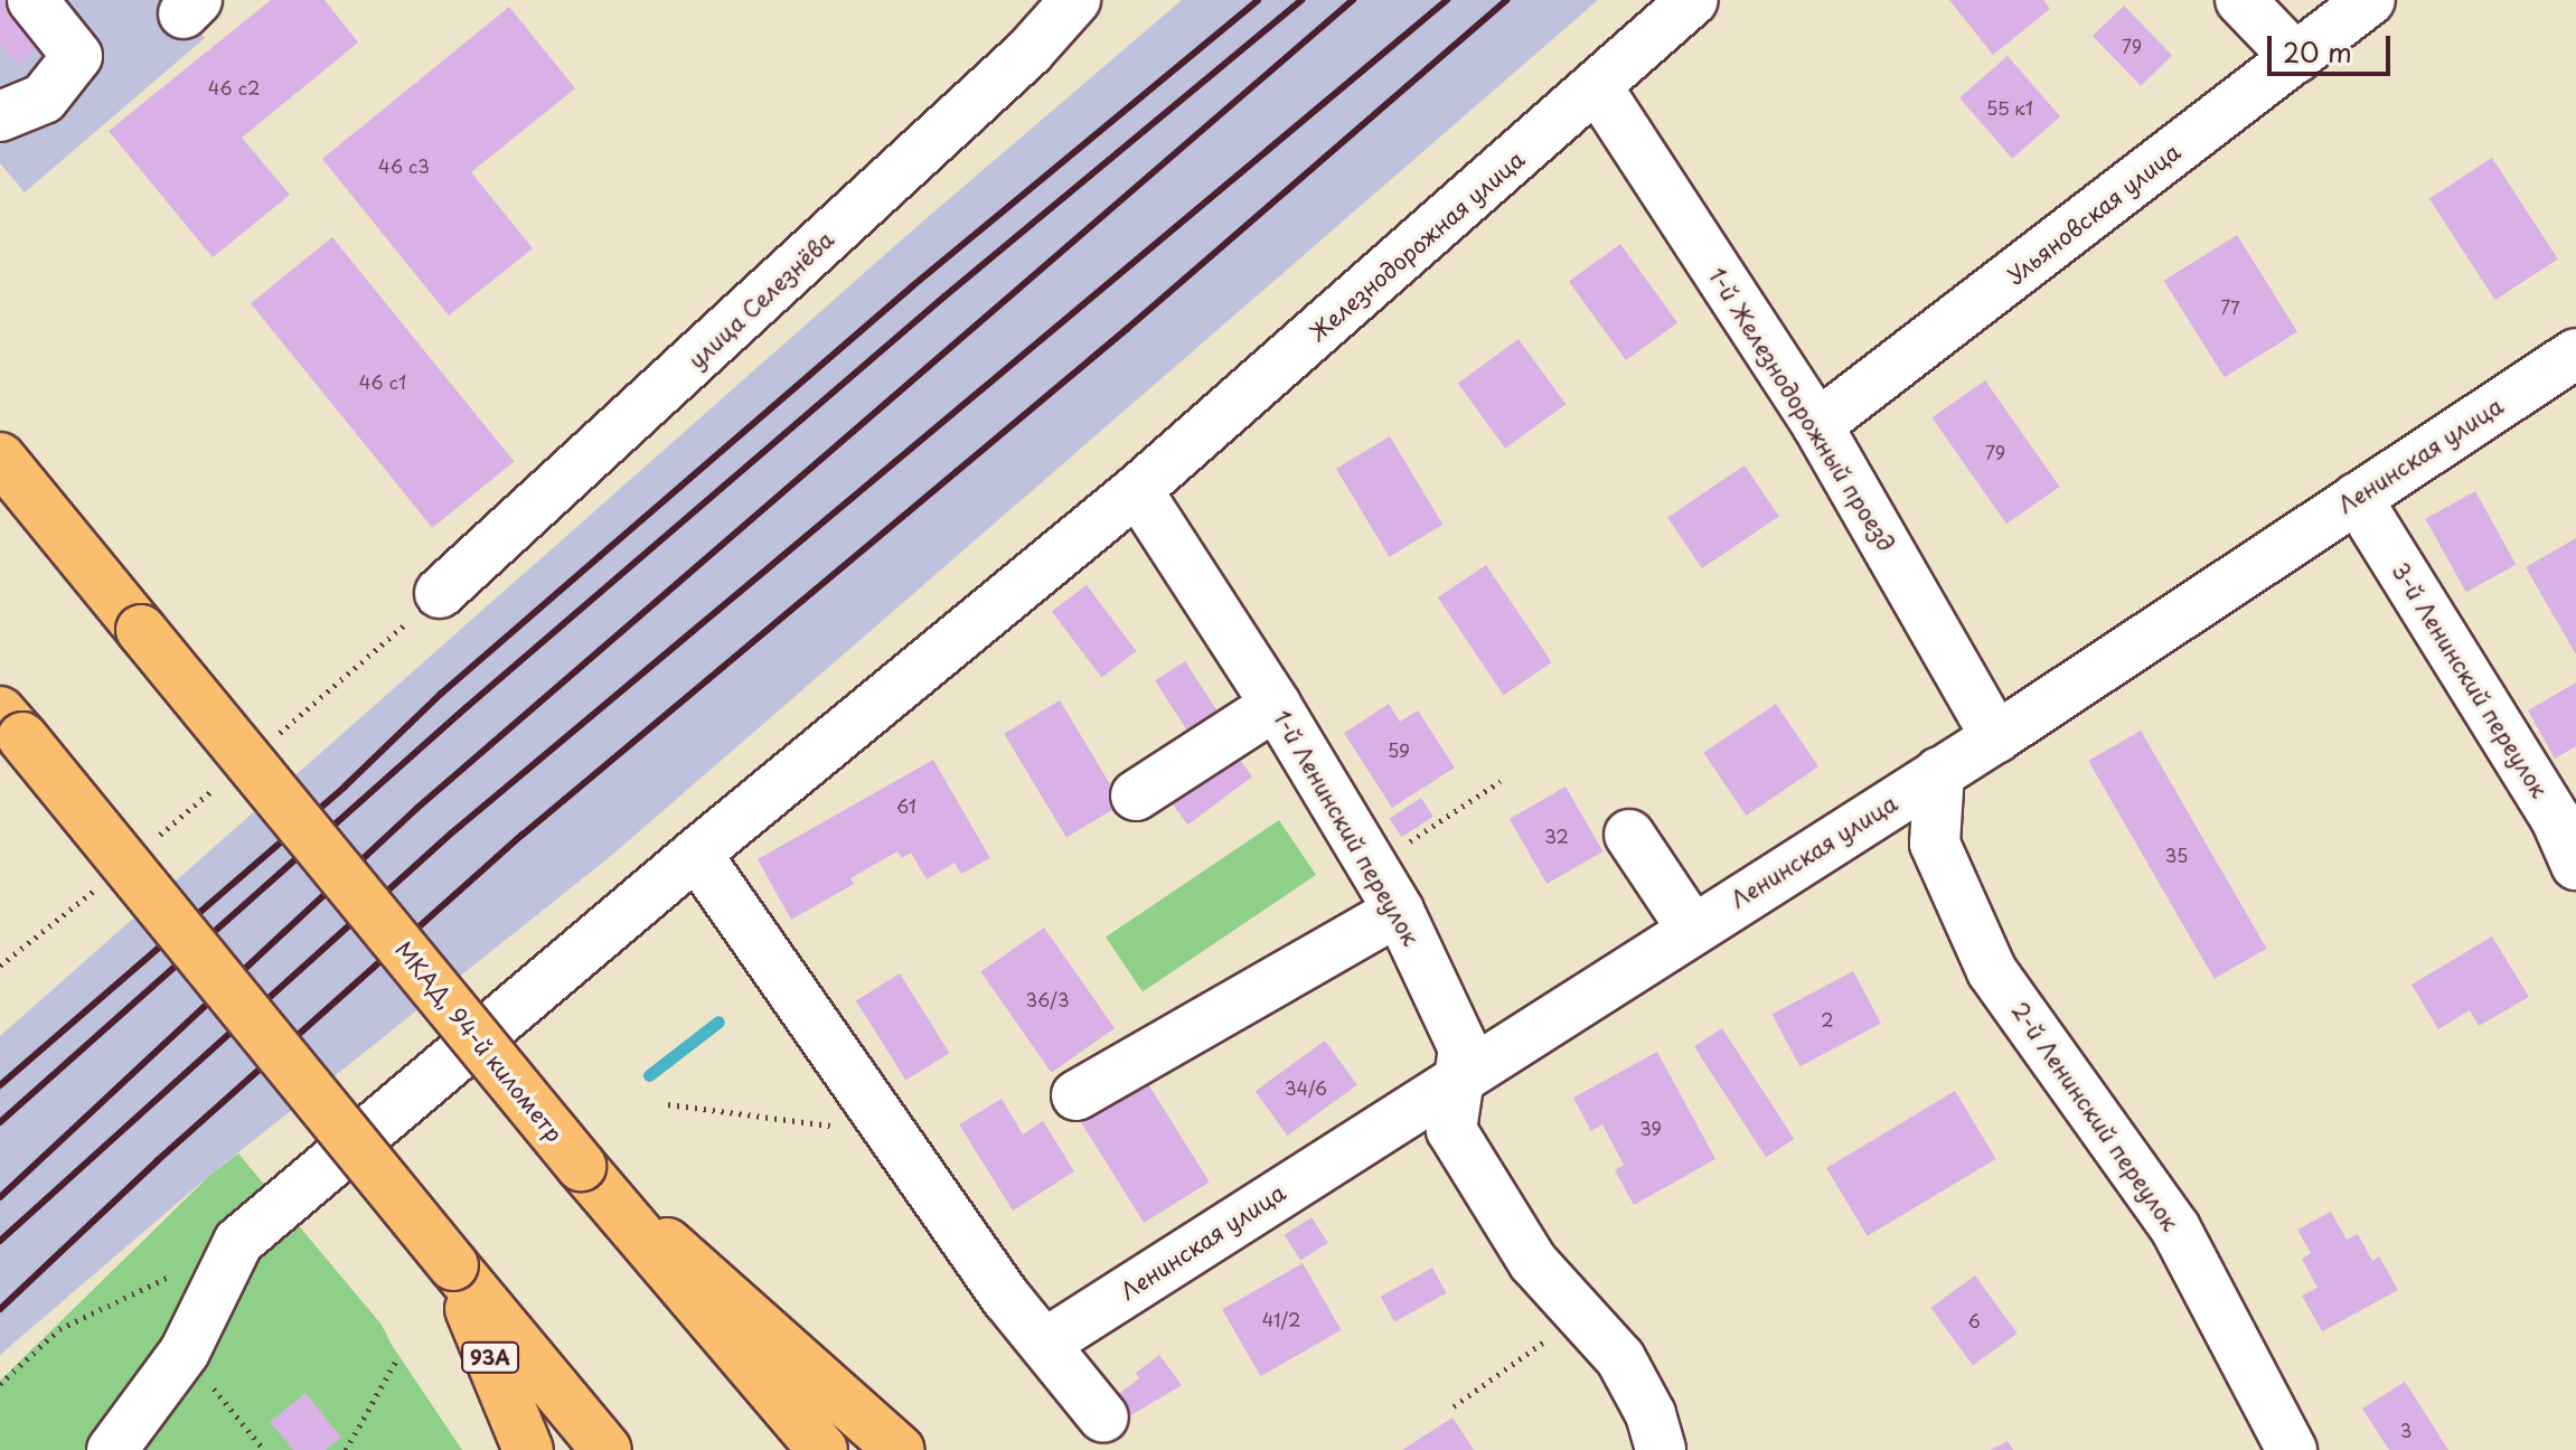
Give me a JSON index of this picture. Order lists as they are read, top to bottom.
{
  "streets": {
    "main road": ["МКАД, 94-й километр", "93A"],
    "street": [
      "Ульяновская улица",
      "Железнодорожная улица",
      "улица Селезнёва",
      "1-й Железнодорожный проезд",
      "Ленинская улица",
      "3-й Ленинский переулок",
      "1-й Ленинский переулок",
      "2-й Ленинский переулок"
    ]
  },
  "crossings": [
    ["Ульяновская улица", "1-й Железнодорожный проезд"],
    ["Железнодорожная улица", "1-й Железнодорожный проезд"],
    ["Железнодорожная улица", "1-й Ленинский переулок"],
    ["1-й Железнодорожный проезд", "Ленинская улица"],
    ["Ленинская улица", "3-й Ленинский переулок"],
    ["Ленинская улица", "1-й Ленинский переулок"],
    ["Ленинская улица", "2-й Ленинский переулок"]
  ],
  "house_numbers": [
    "79",
    "46 с2",
    "55 к1",
    "46 с3",
    "77",
    "46 с1",
    "79",
    "59",
    "61",
    "32",
    "35",
    "36/3",
    "2",
    "34/6",
    "39",
    "41/2",
    "6",
    "3"
  ],
  "scale_bar": "20 m"
}
